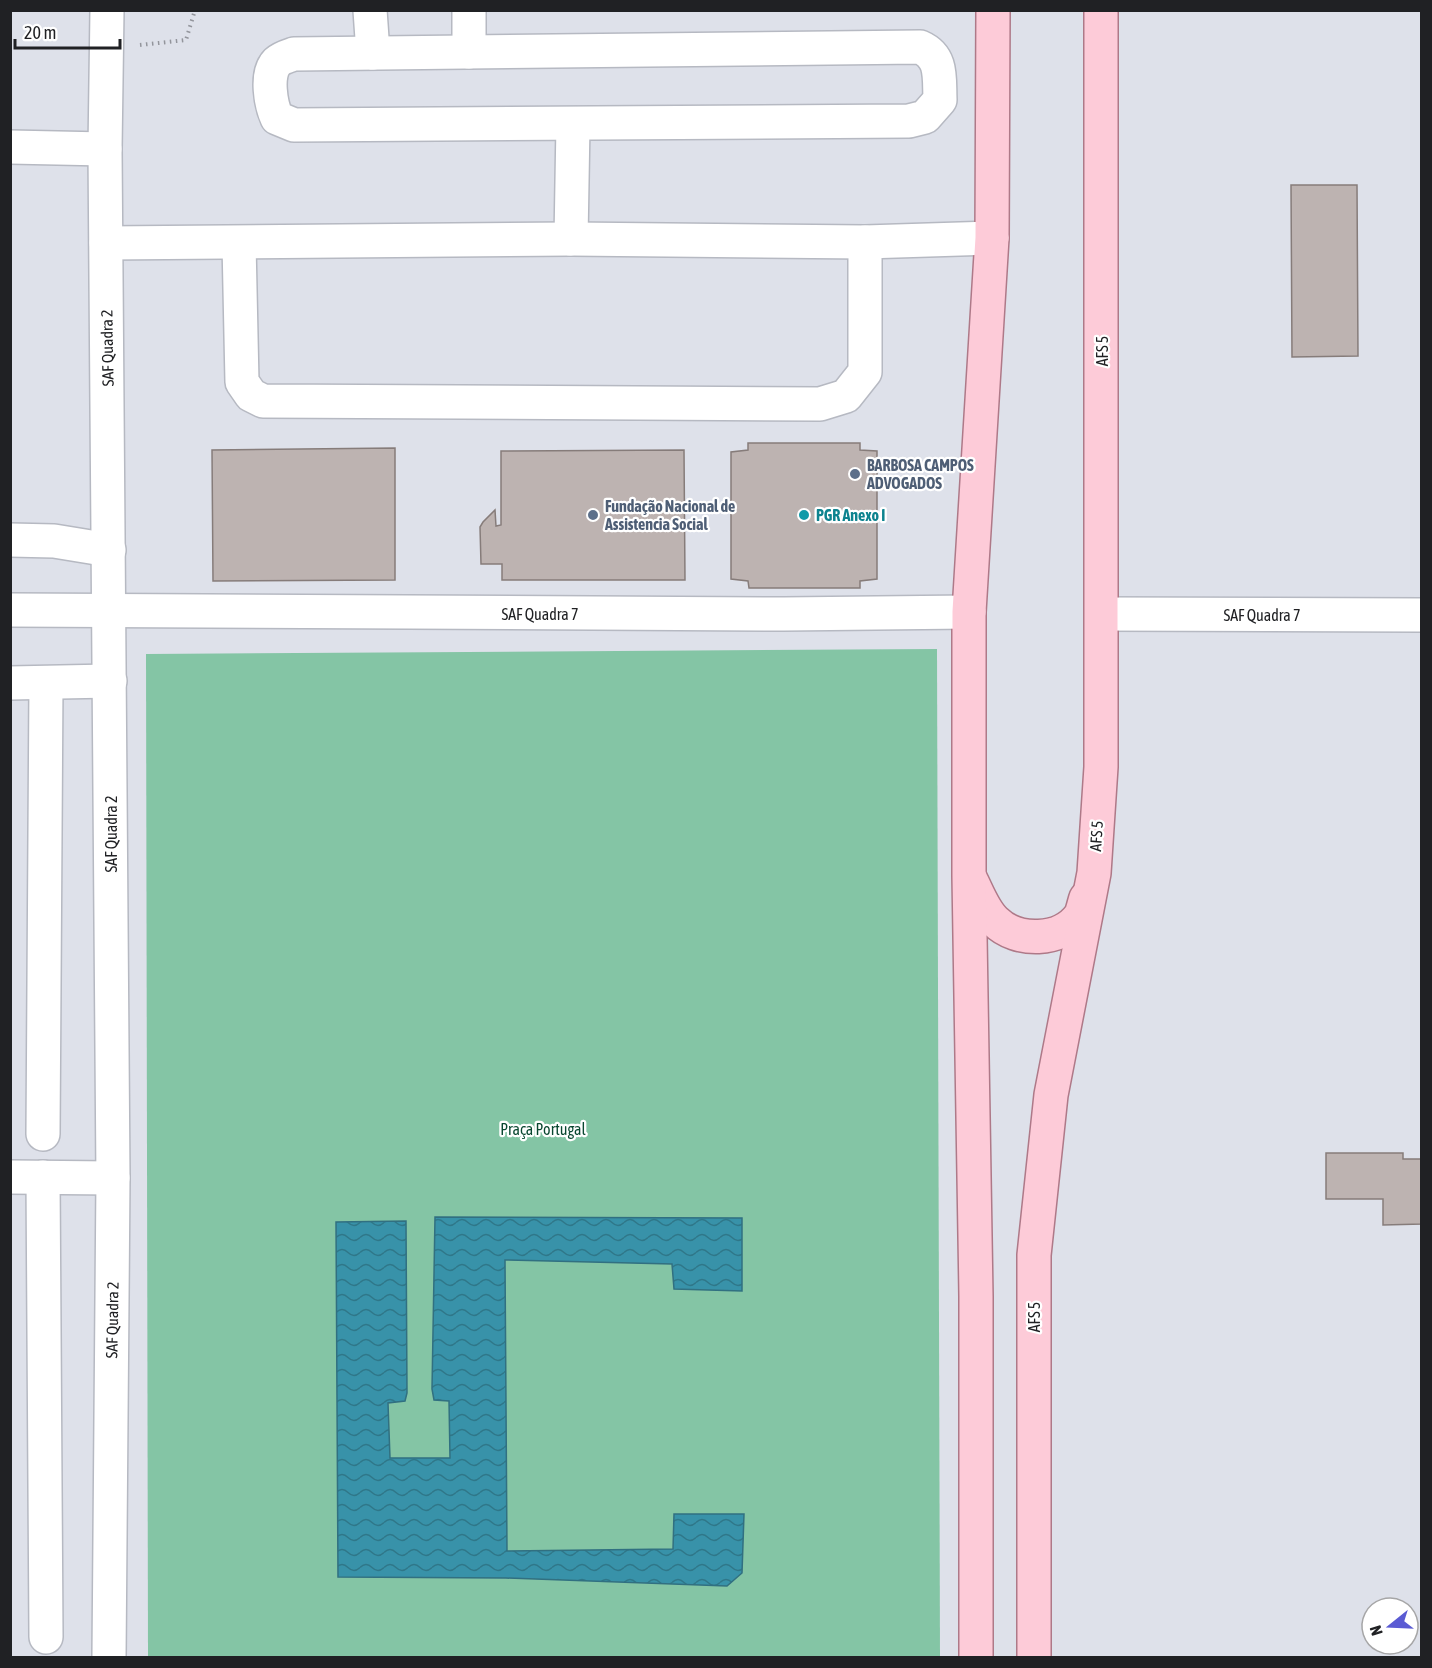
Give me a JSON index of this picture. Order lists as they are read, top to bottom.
{
  "streets": {
    "main road": ["AFS 5"],
    "street": ["SAF Quadra 2", "SAF Quadra 7"]
  },
  "crossings": [
    ["SAF Quadra 2", "SAF Quadra 7"],
    ["AFS 5", "SAF Quadra 7"]
  ],
  "parks": ["Praça Portugal"],
  "places": ["BARBOSA CAMPOS ADVOGADOS", "Fundação Nacional de Assistencia Social", "PGR Anexo I"],
  "scale_bar": "20 m",
  "north": "left"
}
